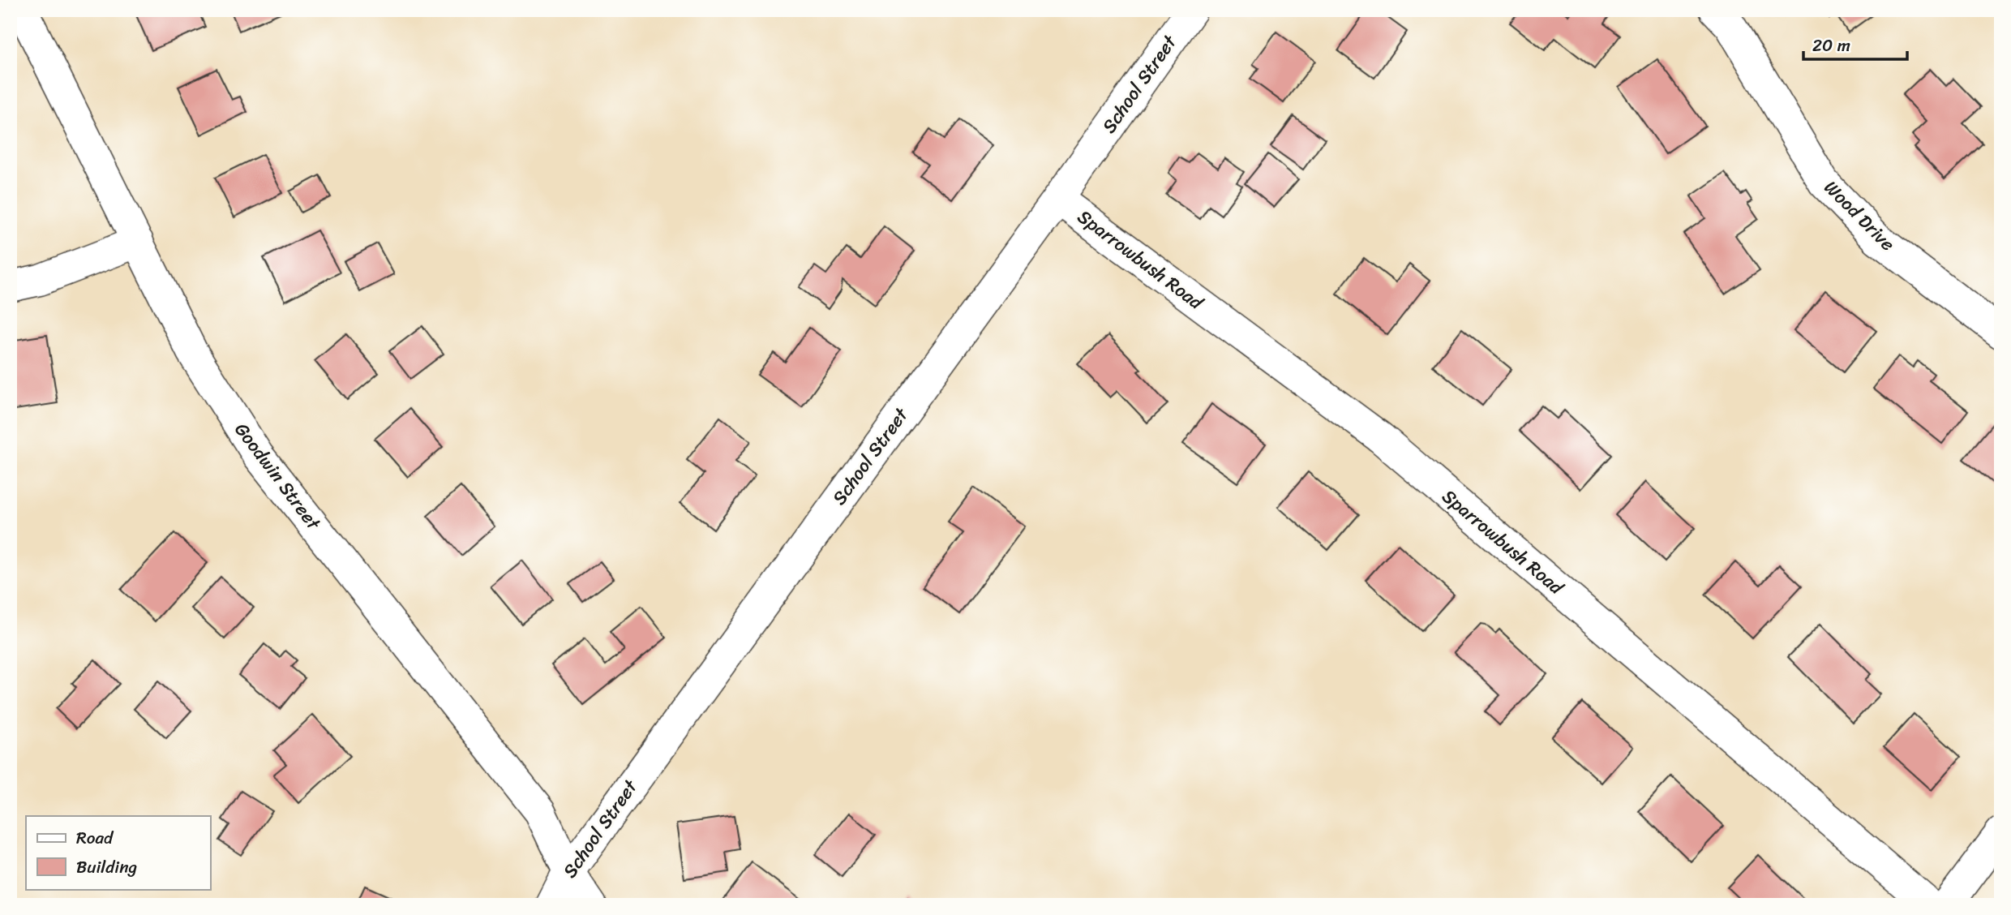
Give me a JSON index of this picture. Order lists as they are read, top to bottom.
{
  "streets": {
    "street": [
      "School Street",
      "Wood Drive",
      "Sparrowbush Road",
      "Goodwin Street"
    ]
  },
  "crossings": [
    ["School Street", "Sparrowbush Road"],
    ["School Street", "Goodwin Street"]
  ],
  "legend": ["Road", "Building"],
  "scale_bar": "20 m"
}
